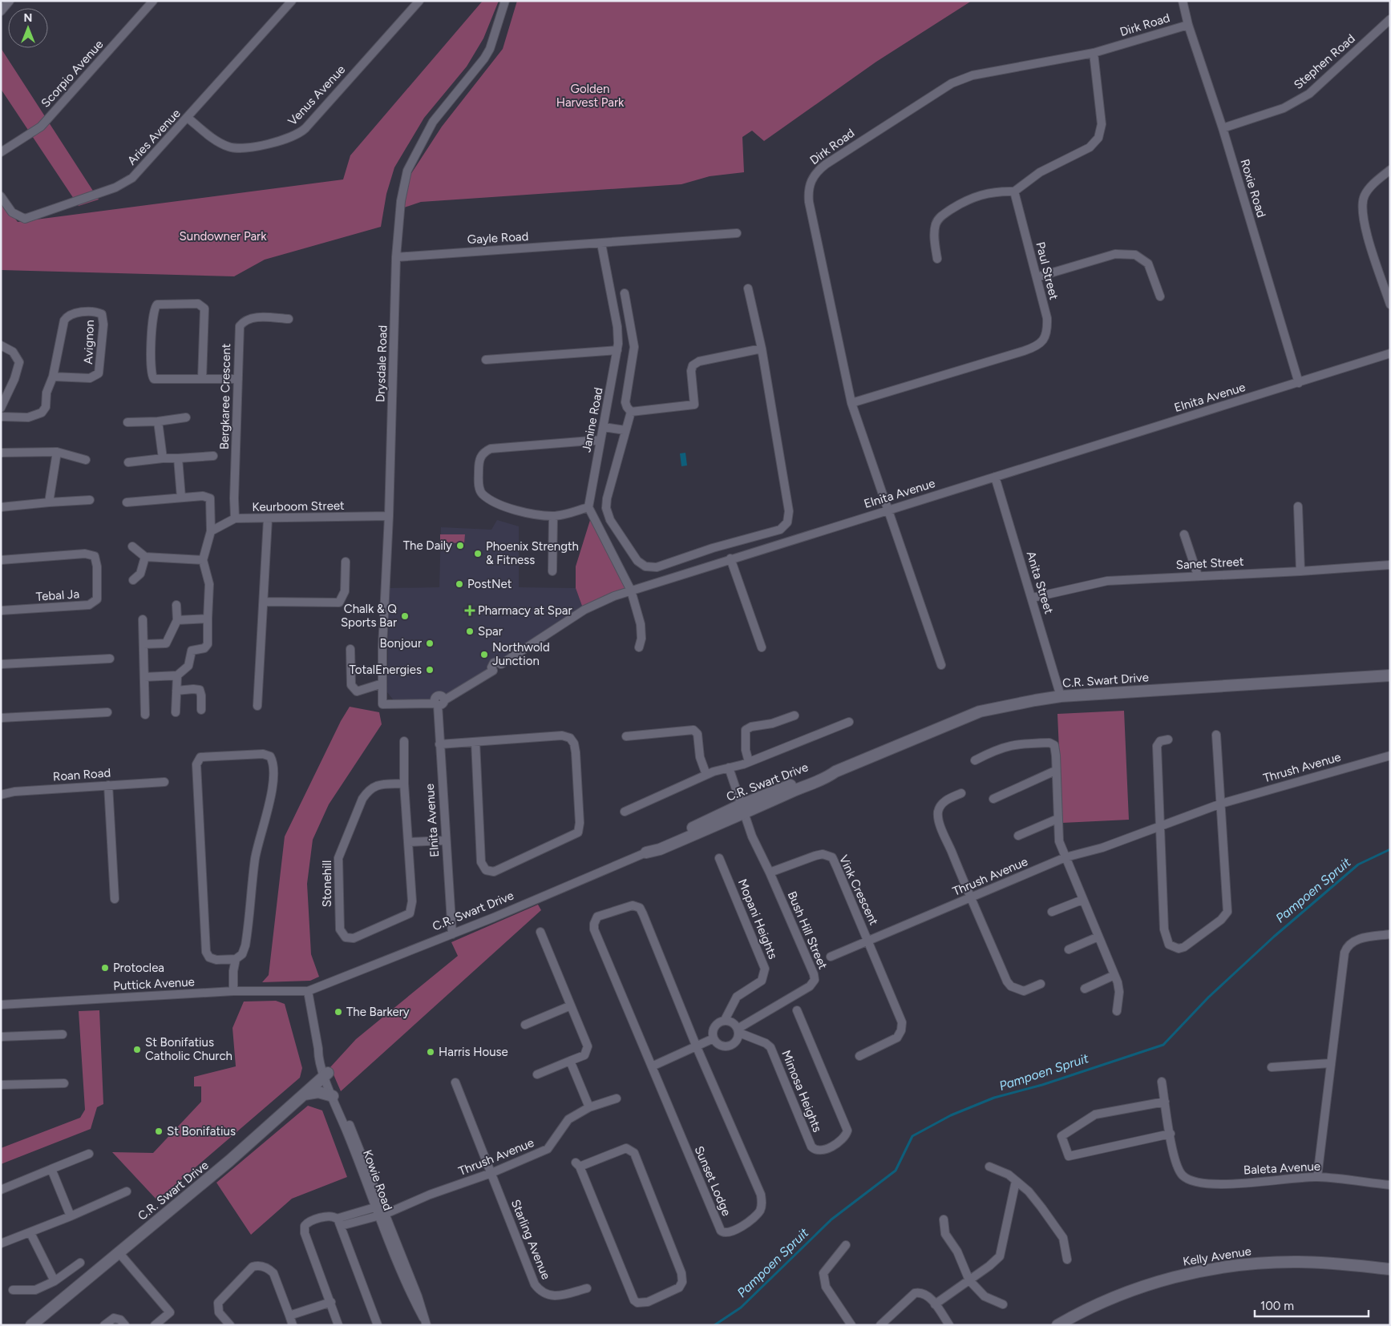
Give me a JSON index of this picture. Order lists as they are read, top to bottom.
{
  "streets": {
    "street": [
      "Dirk Road",
      "Stephen Road",
      "Scorpio Avenue",
      "Venus Avenue",
      "Aries Avenue",
      "Roxie Road",
      "Gayle Road",
      "Paul Street",
      "Avignon",
      "Drysdale Road",
      "Bergkaree Crescent",
      "Elnita Avenue",
      "Janine Road",
      "Keurboom Street",
      "Sanet Street",
      "Anita Street",
      "Tebal Ja",
      "C.R. Swart Drive",
      "Thrush Avenue",
      "Roan Road",
      "Stonehill",
      "Vink Crescent",
      "Mopani Heights",
      "Bush Hill Street",
      "Puttick Avenue",
      "Mimosa Heights",
      "Baleta Avenue",
      "Kowie Road",
      "Sunset Lodge",
      "Starling Avenue",
      "Kelly Avenue"
    ]
  },
  "crossings": [
    ["Dirk Road", "Roxie Road"],
    ["Dirk Road", "Paul Street"],
    ["Dirk Road", "Elnita Avenue"],
    ["Stephen Road", "Roxie Road"],
    ["Venus Avenue", "Aries Avenue"],
    ["Roxie Road", "Elnita Avenue"],
    ["Gayle Road", "Drysdale Road"],
    ["Gayle Road", "Janine Road"],
    ["Drysdale Road", "Elnita Avenue"],
    ["Drysdale Road", "Keurboom Street"],
    ["Bergkaree Crescent", "Keurboom Street"],
    ["Elnita Avenue", "Anita Street"],
    ["Elnita Avenue", "C.R. Swart Drive"],
    ["Sanet Street", "Anita Street"],
    ["Anita Street", "C.R. Swart Drive"],
    ["C.R. Swart Drive", "Puttick Avenue"],
    ["C.R. Swart Drive", "Kowie Road"],
    ["Thrush Avenue", "Vink Crescent"],
    ["Thrush Avenue", "Kowie Road"],
    ["Thrush Avenue", "Starling Avenue"],
    ["Vink Crescent", "Bush Hill Street"],
    ["Mopani Heights", "Bush Hill Street"],
    ["Mopani Heights", "Mimosa Heights"],
    ["Bush Hill Street", "Mimosa Heights"],
    ["Puttick Avenue", "Kowie Road"]
  ],
  "water": ["Pampoen Spruit"],
  "parks": ["Golden Harvest Park", "Sundowner Park"],
  "places": {
    "other": [
      "The Daily",
      "Phoenix Strength & Fitness",
      "PostNet",
      "Chalk & Q Sports Bar",
      "Spar",
      "Bonjour",
      "Northwold Junction",
      "TotalEnergies",
      "Protoclea",
      "The Barkery",
      "St Bonifatius Catholic Church",
      "Harris House",
      "St Bonifatius"
    ],
    "health": ["Pharmacy at Spar"]
  },
  "scale_bar": "100 m",
  "north": "top"
}
